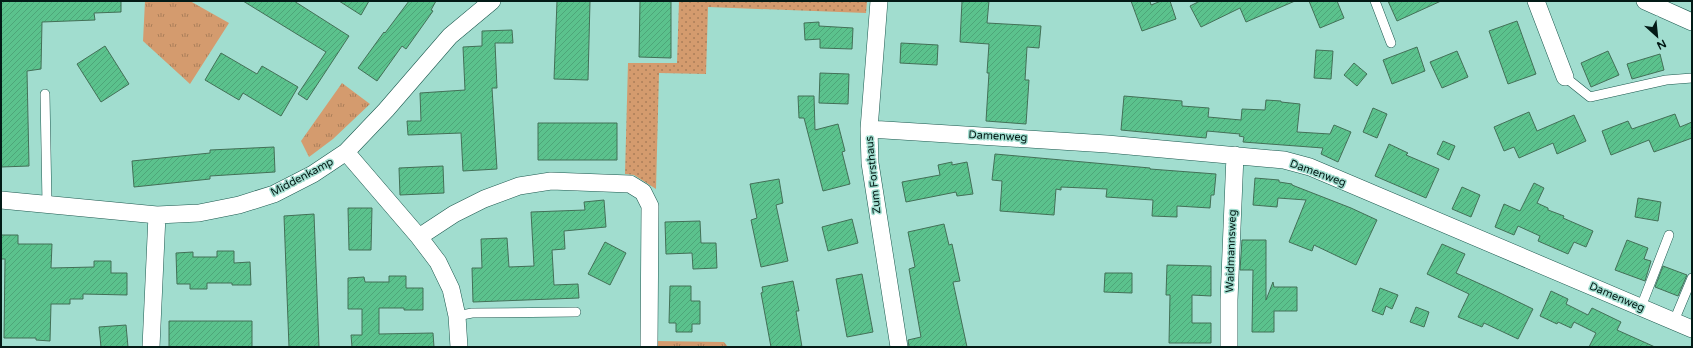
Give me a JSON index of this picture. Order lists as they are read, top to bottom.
{
  "streets": {
    "street": [
      "Damenweg",
      "Zum Forsthaus",
      "Middenkamp",
      "Waidmannsweg"
    ]
  },
  "crossings": [
    ["Damenweg", "Zum Forsthaus"],
    ["Damenweg", "Waidmannsweg"]
  ],
  "north": "bottom right"
}
